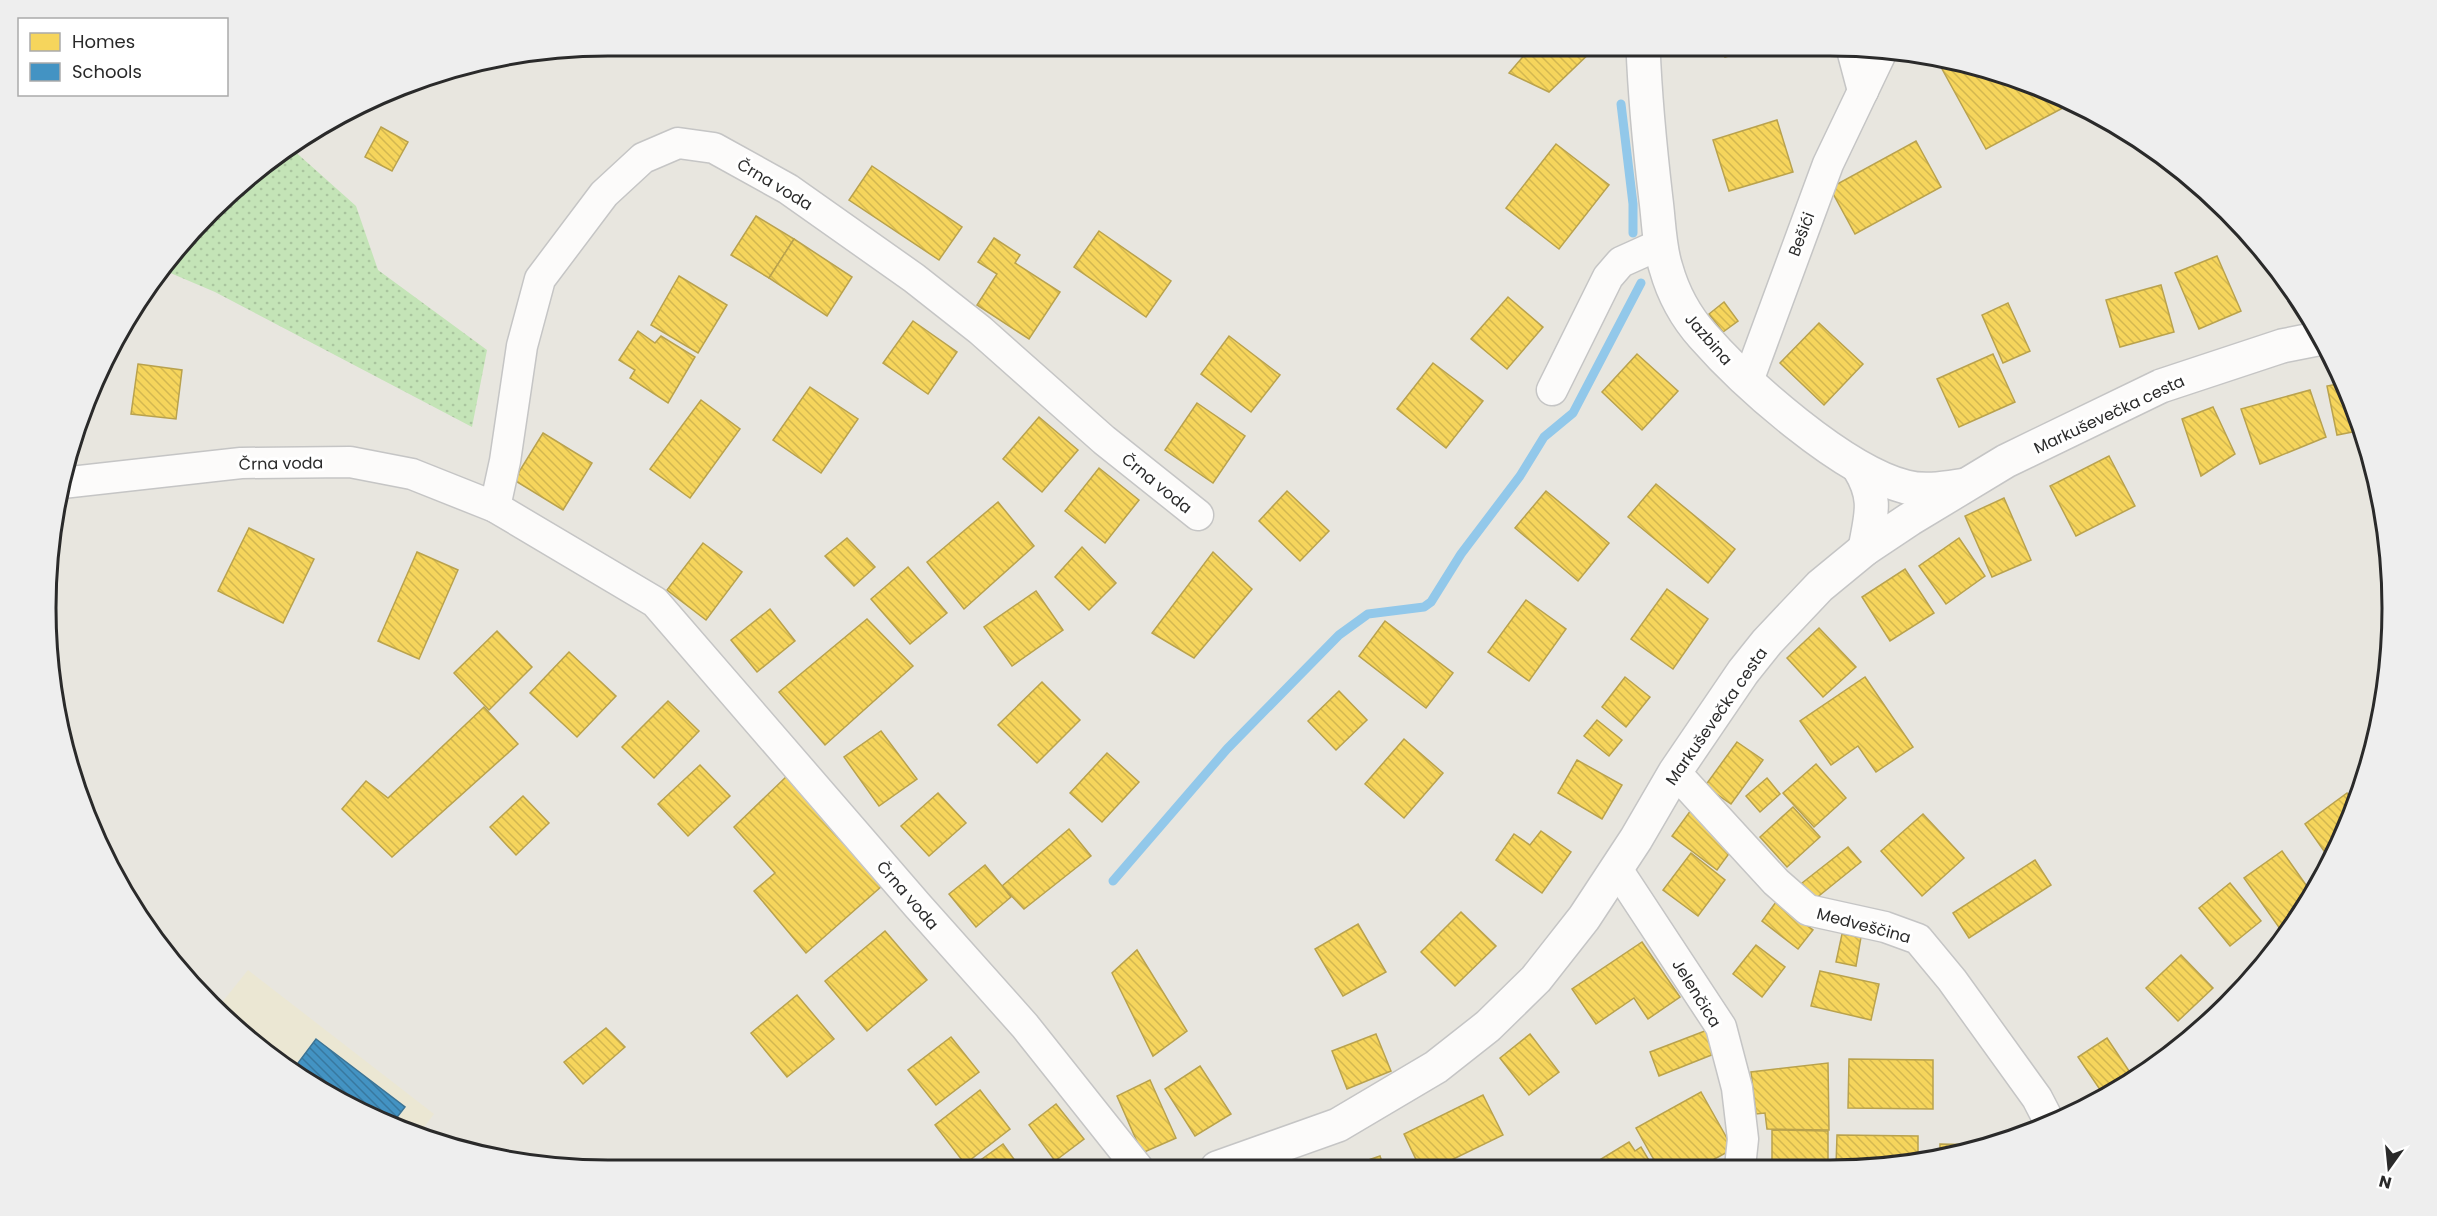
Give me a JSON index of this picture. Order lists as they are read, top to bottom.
{
  "streets": {
    "main road": ["Jazbina", "Markuševečka cesta"],
    "street": [
      "Črna voda",
      "Bešići",
      "Medveščina",
      "Jelenčica"
    ]
  },
  "crossings": [
    ["Bešići", "Jazbina"],
    ["Jazbina", "Markuševečka cesta"],
    ["Markuševečka cesta", "Medveščina"],
    ["Markuševečka cesta", "Jelenčica"]
  ],
  "legend": ["Homes", "Schools"],
  "north": "bottom"
}
